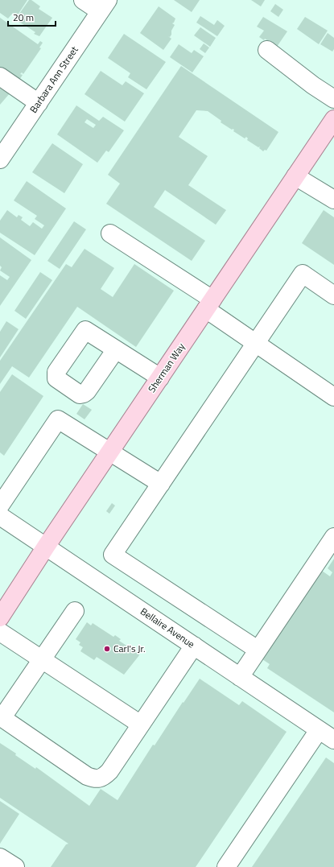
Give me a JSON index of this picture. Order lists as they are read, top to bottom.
{
  "streets": {
    "main road": ["Sherman Way"],
    "street": ["Barbara Ann Street", "Bellaire Avenue"]
  },
  "crossings": [
    ["Sherman Way", "Bellaire Avenue"]
  ],
  "places": ["Carl's Jr."],
  "scale_bar": "20 m"
}
